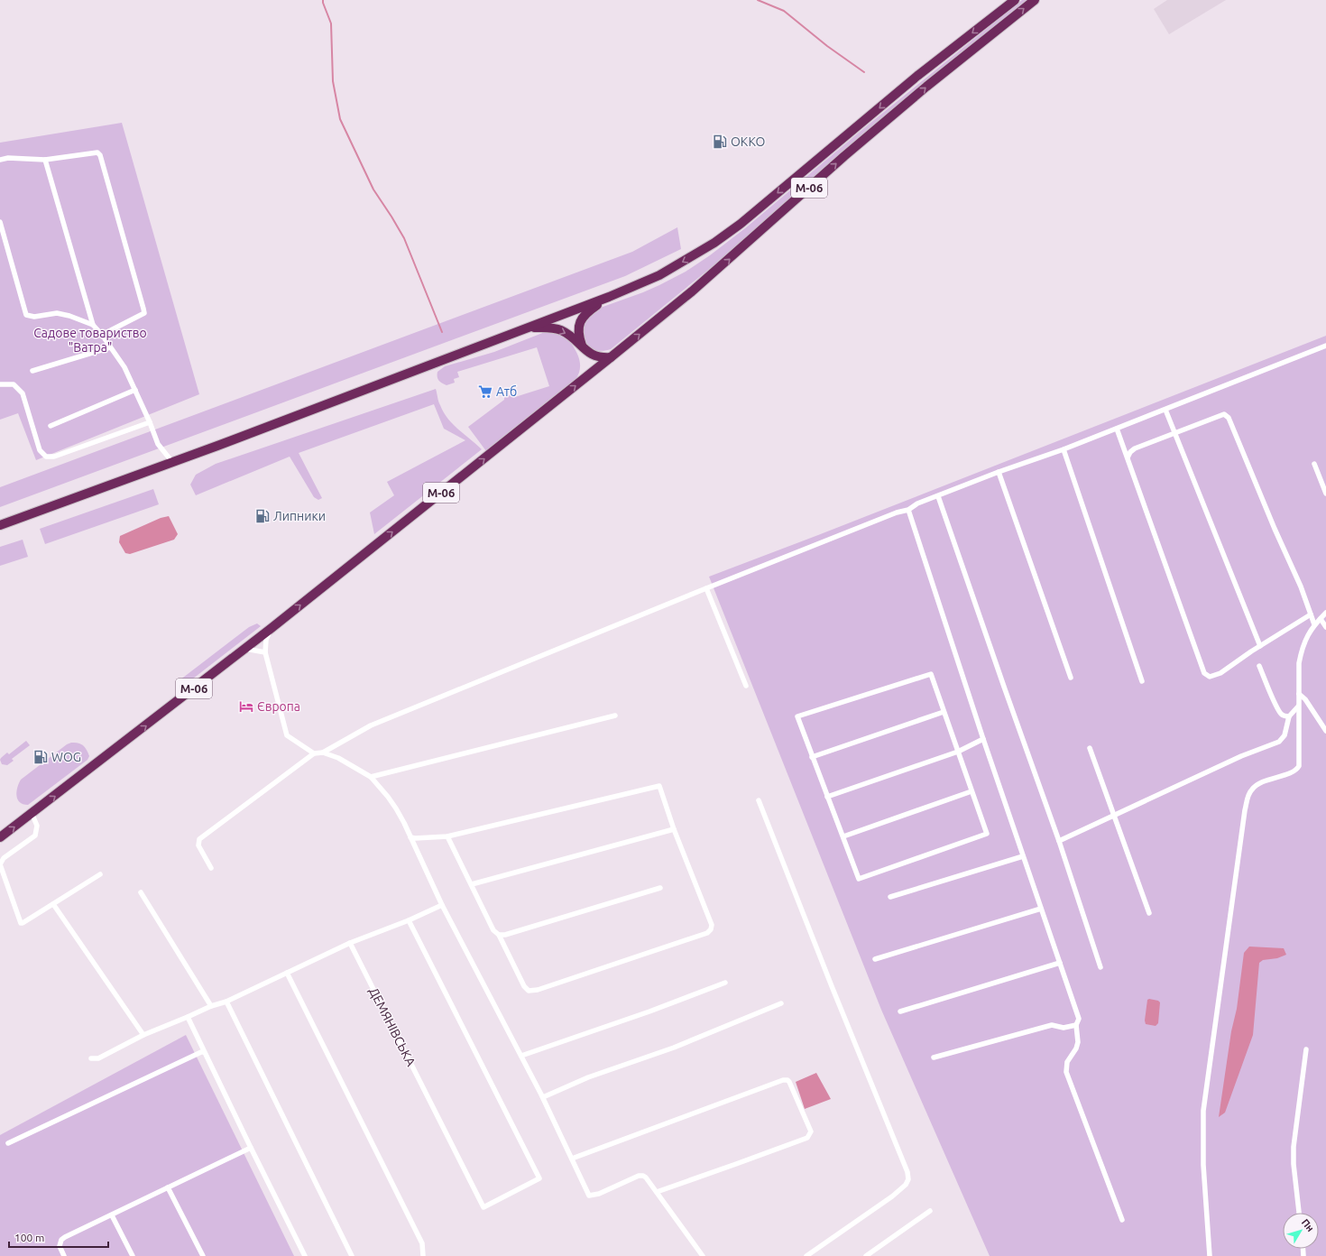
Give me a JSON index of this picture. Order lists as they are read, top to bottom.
{
  "streets": {
    "highway": ["М-06"],
    "street": ["ДЕМЯНІВСЬКА"]
  },
  "parks": ["Садове товариство \"Ватра\""],
  "places": {
    "fuel station": ["ОККО", "Липники", "WOG"],
    "supermarket": ["Атб"],
    "hotel": ["Європа"]
  },
  "scale_bar": "100 m",
  "north": "top right"
}
